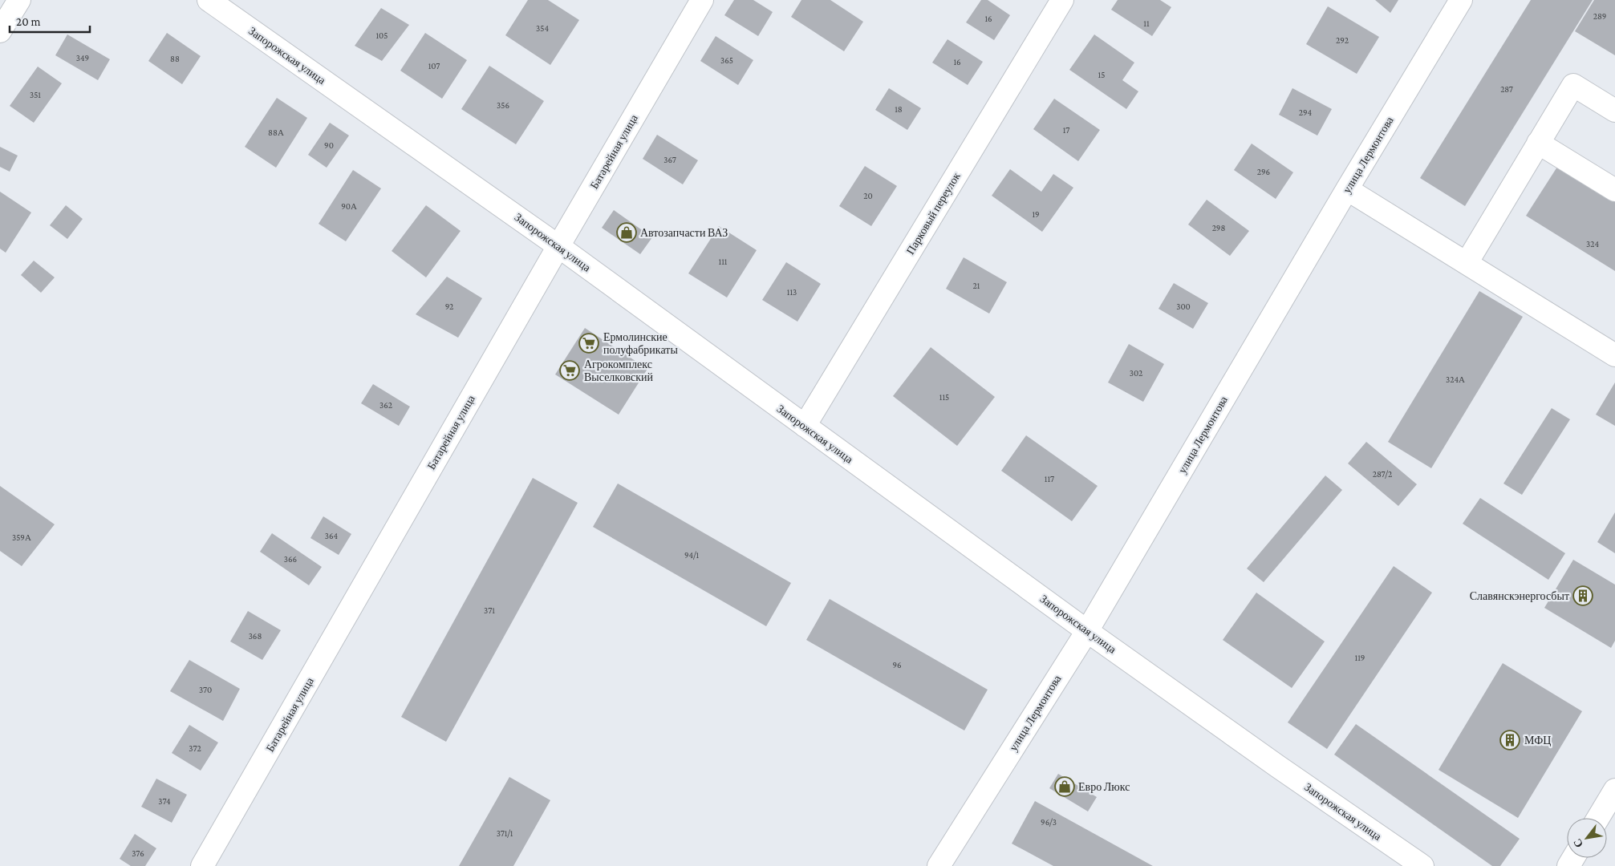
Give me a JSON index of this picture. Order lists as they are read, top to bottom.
{
  "streets": {
    "street": [
      "Запорожская улица",
      "Батарейная улица",
      "улица Лермонтова",
      "Парковый переулок"
    ]
  },
  "crossings": [
    ["Запорожская улица", "Батарейная улица"],
    ["Запорожская улица", "улица Лермонтова"],
    ["Запорожская улица", "Парковый переулок"]
  ],
  "places": {
    "shop": ["Автозапчасти ВАЗ", "Евро Люкс"],
    "supermarket": ["Ермолинские полуфабрикаты", "Агрокомплекс Выселковский"],
    "building": ["Славянскэнергосбыт", "МФЦ"]
  },
  "house_numbers": [
    "289",
    "16",
    "11",
    "354",
    "105",
    "292",
    "349",
    "88",
    "365",
    "16",
    "107",
    "15",
    "287",
    "351",
    "356",
    "18",
    "294",
    "17",
    "88А",
    "90",
    "367",
    "296",
    "20",
    "90А",
    "19",
    "298",
    "324",
    "111",
    "21",
    "113",
    "92",
    "300",
    "302",
    "324А",
    "115",
    "362",
    "287/2",
    "117",
    "364",
    "359А",
    "94/1",
    "366",
    "371",
    "368",
    "119",
    "96",
    "370",
    "372",
    "374",
    "96/3",
    "371/1",
    "376"
  ],
  "scale_bar": "20 m",
  "north": "bottom left"
}
